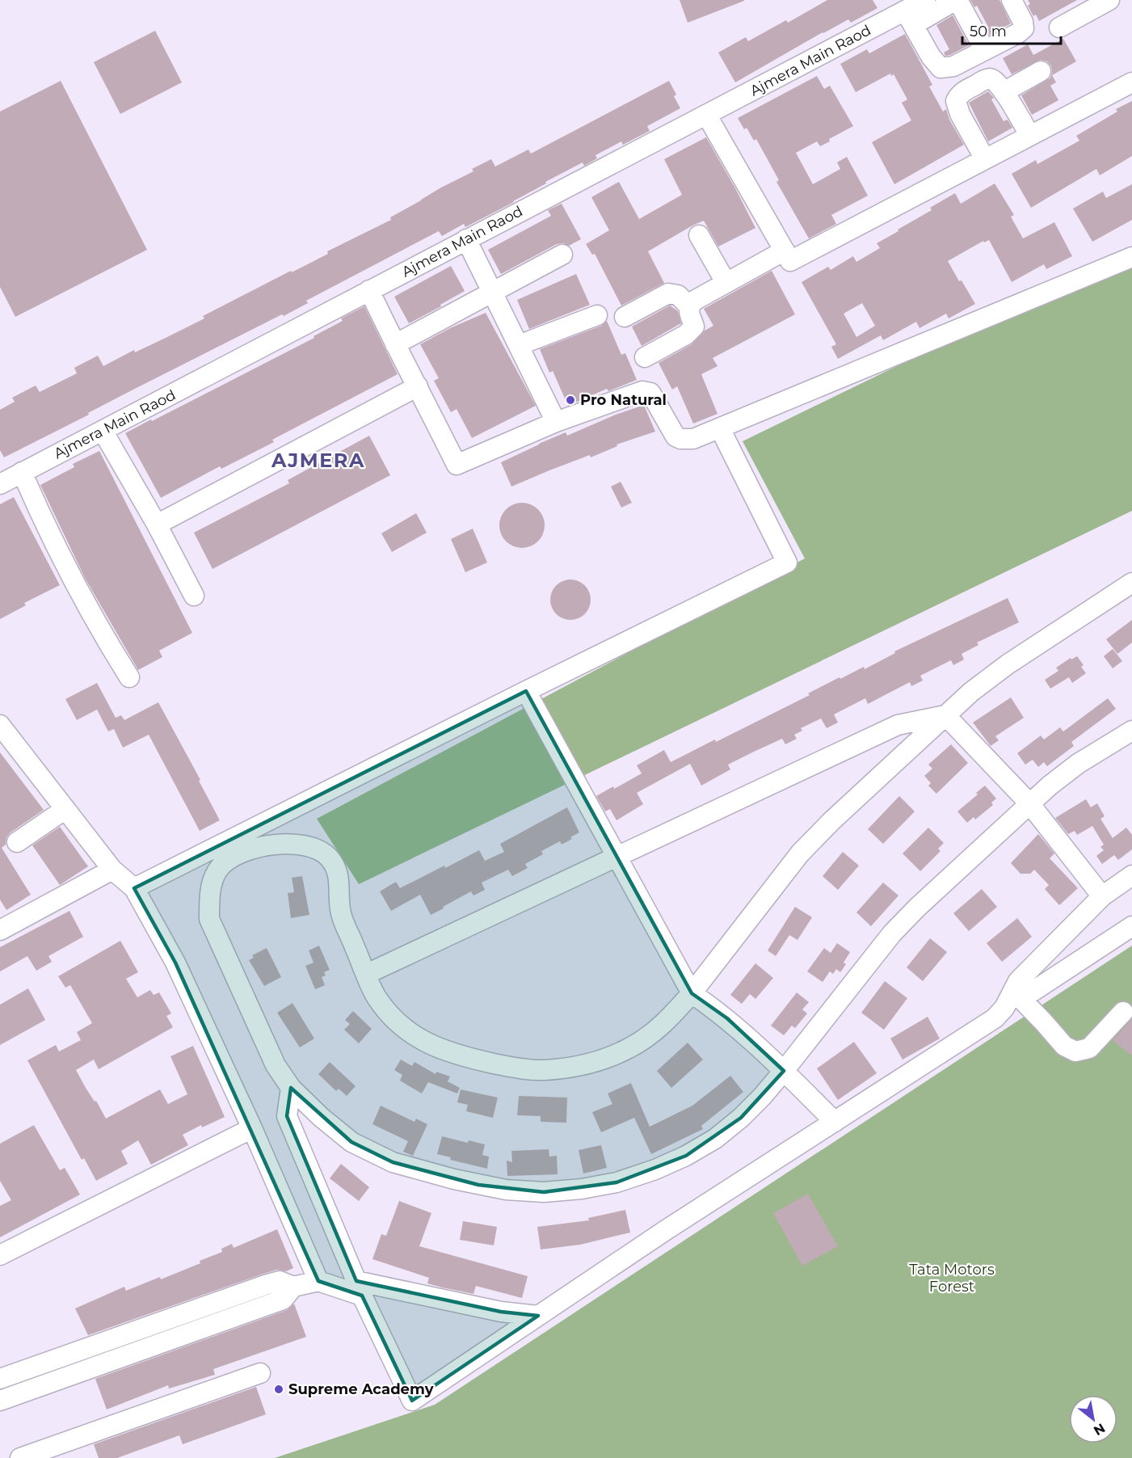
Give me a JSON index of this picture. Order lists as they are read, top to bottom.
{
  "streets": {
    "street": ["Ajmera Main Raod"]
  },
  "districts": ["AJMERA"],
  "parks": ["Tata Motors Forest"],
  "places": ["Pro Natural", "Supreme Academy"],
  "scale_bar": "50 m",
  "north": "bottom right"
}
